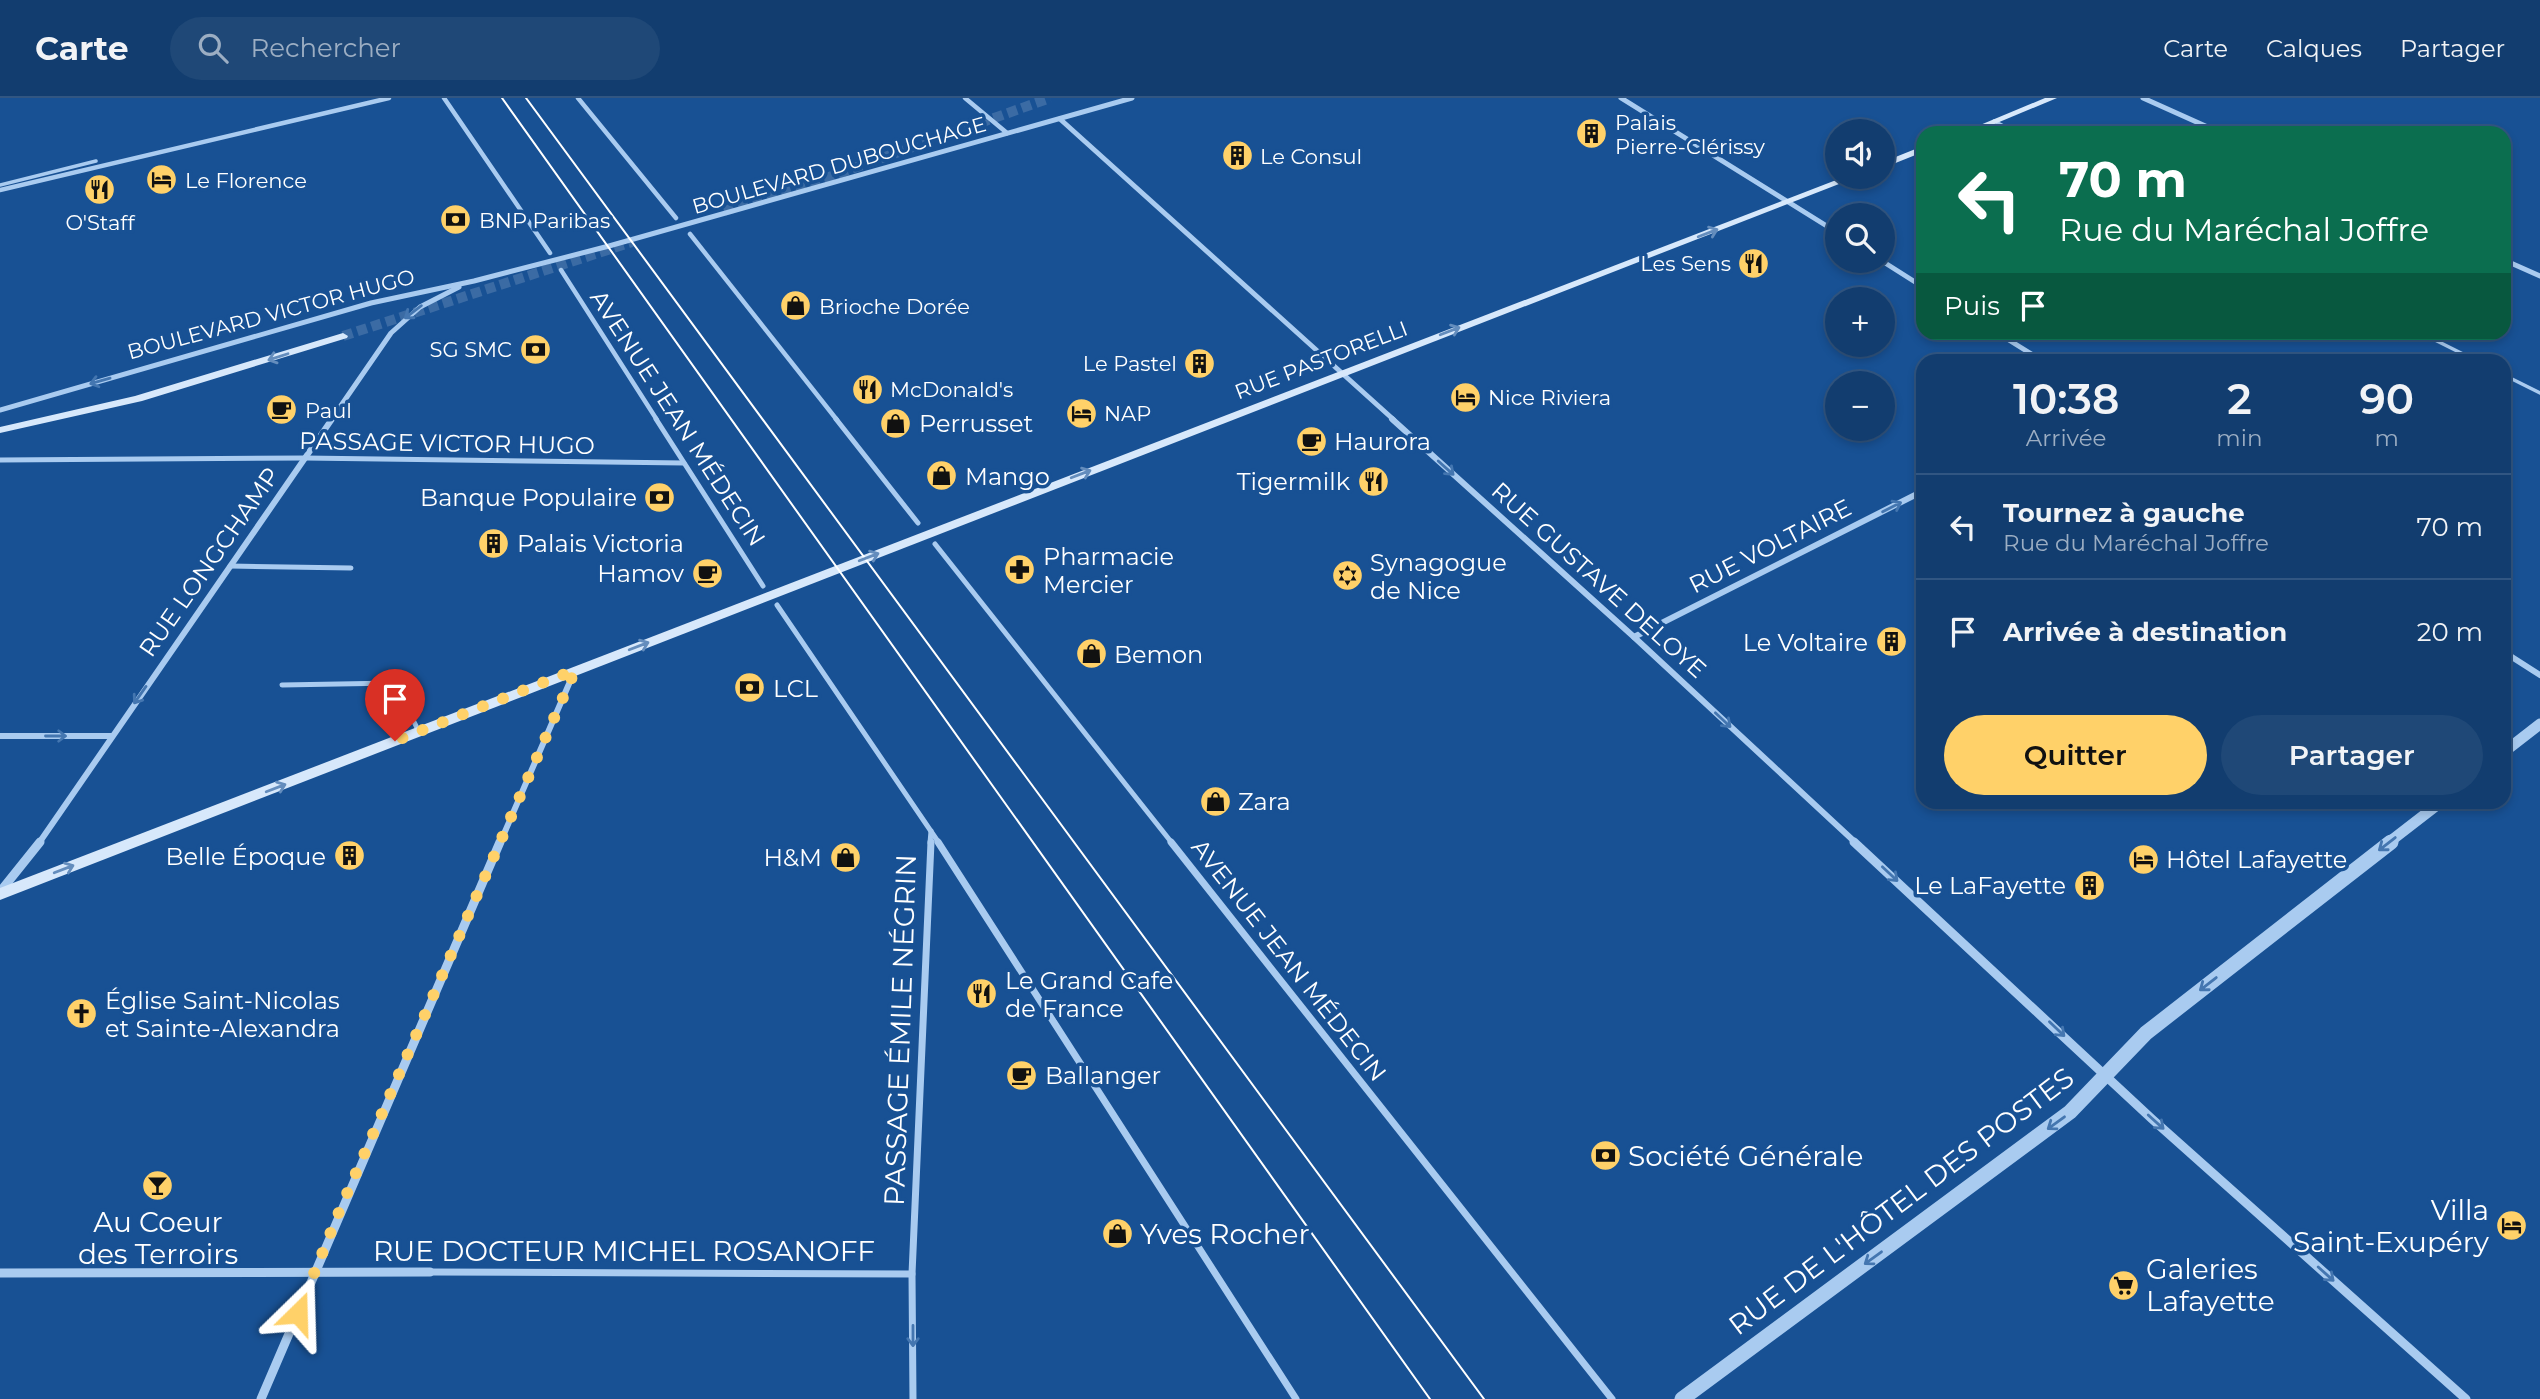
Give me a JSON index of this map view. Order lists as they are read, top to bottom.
{
  "streets": {
    "main road": ["BOULEVARD VICTOR HUGO", "RUE PASTORELLI"],
    "street": [
      "BOULEVARD DUBOUCHAGE",
      "AVENUE JEAN MÉDECIN",
      "PASSAGE VICTOR HUGO",
      "RUE VOLTAIRE",
      "RUE LONGCHAMP",
      "RUE GUSTAVE DELOYE",
      "PASSAGE ÉMILE NÉGRIN",
      "RUE DE L'HÔTEL DES POSTES",
      "RUE DOCTEUR MICHEL ROSANOFF"
    ]
  },
  "crossings": [
    ["BOULEVARD DUBOUCHAGE", "BOULEVARD VICTOR HUGO"],
    ["BOULEVARD DUBOUCHAGE", "RUE GUSTAVE DELOYE"],
    ["BOULEVARD VICTOR HUGO", "RUE LONGCHAMP"],
    ["RUE PASTORELLI", "RUE LONGCHAMP"],
    ["RUE PASTORELLI", "RUE GUSTAVE DELOYE"],
    ["AVENUE JEAN MÉDECIN", "PASSAGE VICTOR HUGO"],
    ["PASSAGE VICTOR HUGO", "RUE LONGCHAMP"],
    ["RUE VOLTAIRE", "RUE GUSTAVE DELOYE"],
    ["RUE GUSTAVE DELOYE", "RUE DE L'HÔTEL DES POSTES"],
    ["PASSAGE ÉMILE NÉGRIN", "RUE DOCTEUR MICHEL ROSANOFF"]
  ],
  "one_way": [
    "BOULEVARD VICTOR HUGO",
    "RUE PASTORELLI",
    "RUE VOLTAIRE",
    "RUE LONGCHAMP",
    "RUE GUSTAVE DELOYE",
    "RUE DE L'HÔTEL DES POSTES"
  ],
  "places": {
    "building": [
      "Palais Pierre-Clérissy",
      "Le Consul",
      "Le Pastel",
      "Palais Victoria",
      "Le Voltaire",
      "Belle Époque",
      "Le LaFayette"
    ],
    "hotel": [
      "Le Florence",
      "Nice Riviera",
      "NAP",
      "Hôtel Lafayette",
      "Villa Saint-Exupéry"
    ],
    "restaurant": [
      "O'Staff",
      "Les Sens",
      "McDonald's",
      "Tigermilk",
      "Le Grand Cafe de France"
    ],
    "bank": [
      "BNP Paribas",
      "SG SMC",
      "Banque Populaire",
      "LCL",
      "Société Générale"
    ],
    "shop": [
      "Brioche Dorée",
      "Perrusset",
      "Mango",
      "Bemon",
      "Zara",
      "H&M",
      "Yves Rocher"
    ],
    "cafe": [
      "Paul",
      "Haurora",
      "Hamov",
      "Ballanger"
    ],
    "pharmacy": ["Pharmacie Mercier"],
    "synagogue": ["Synagogue de Nice"],
    "church": ["Église Saint-Nicolas et Sainte-Alexandra"],
    "bar": ["Au Coeur des Terroirs"],
    "supermarket": ["Galeries Lafayette"]
  },
  "page": {
    "header": "Carte",
    "search": "Rechercher",
    "nav": ["Carte", "Calques", "Partager"],
    "map_buttons": ["+", "−"],
    "turn": ["70 m", "Rue du Maréchal Joffre"],
    "then": "Puis",
    "eta": [
      "10:38",
      "Arrivée",
      "2",
      "min",
      "90",
      "m"
    ],
    "list": [
      {
        "name": "Tournez à gauche",
        "note": "Rue du Maréchal Joffre",
        "value": "70 m"
      },
      {
        "name": "Arrivée à destination",
        "value": "20 m"
      }
    ],
    "buttons": ["Quitter", "Partager"]
  }
}
